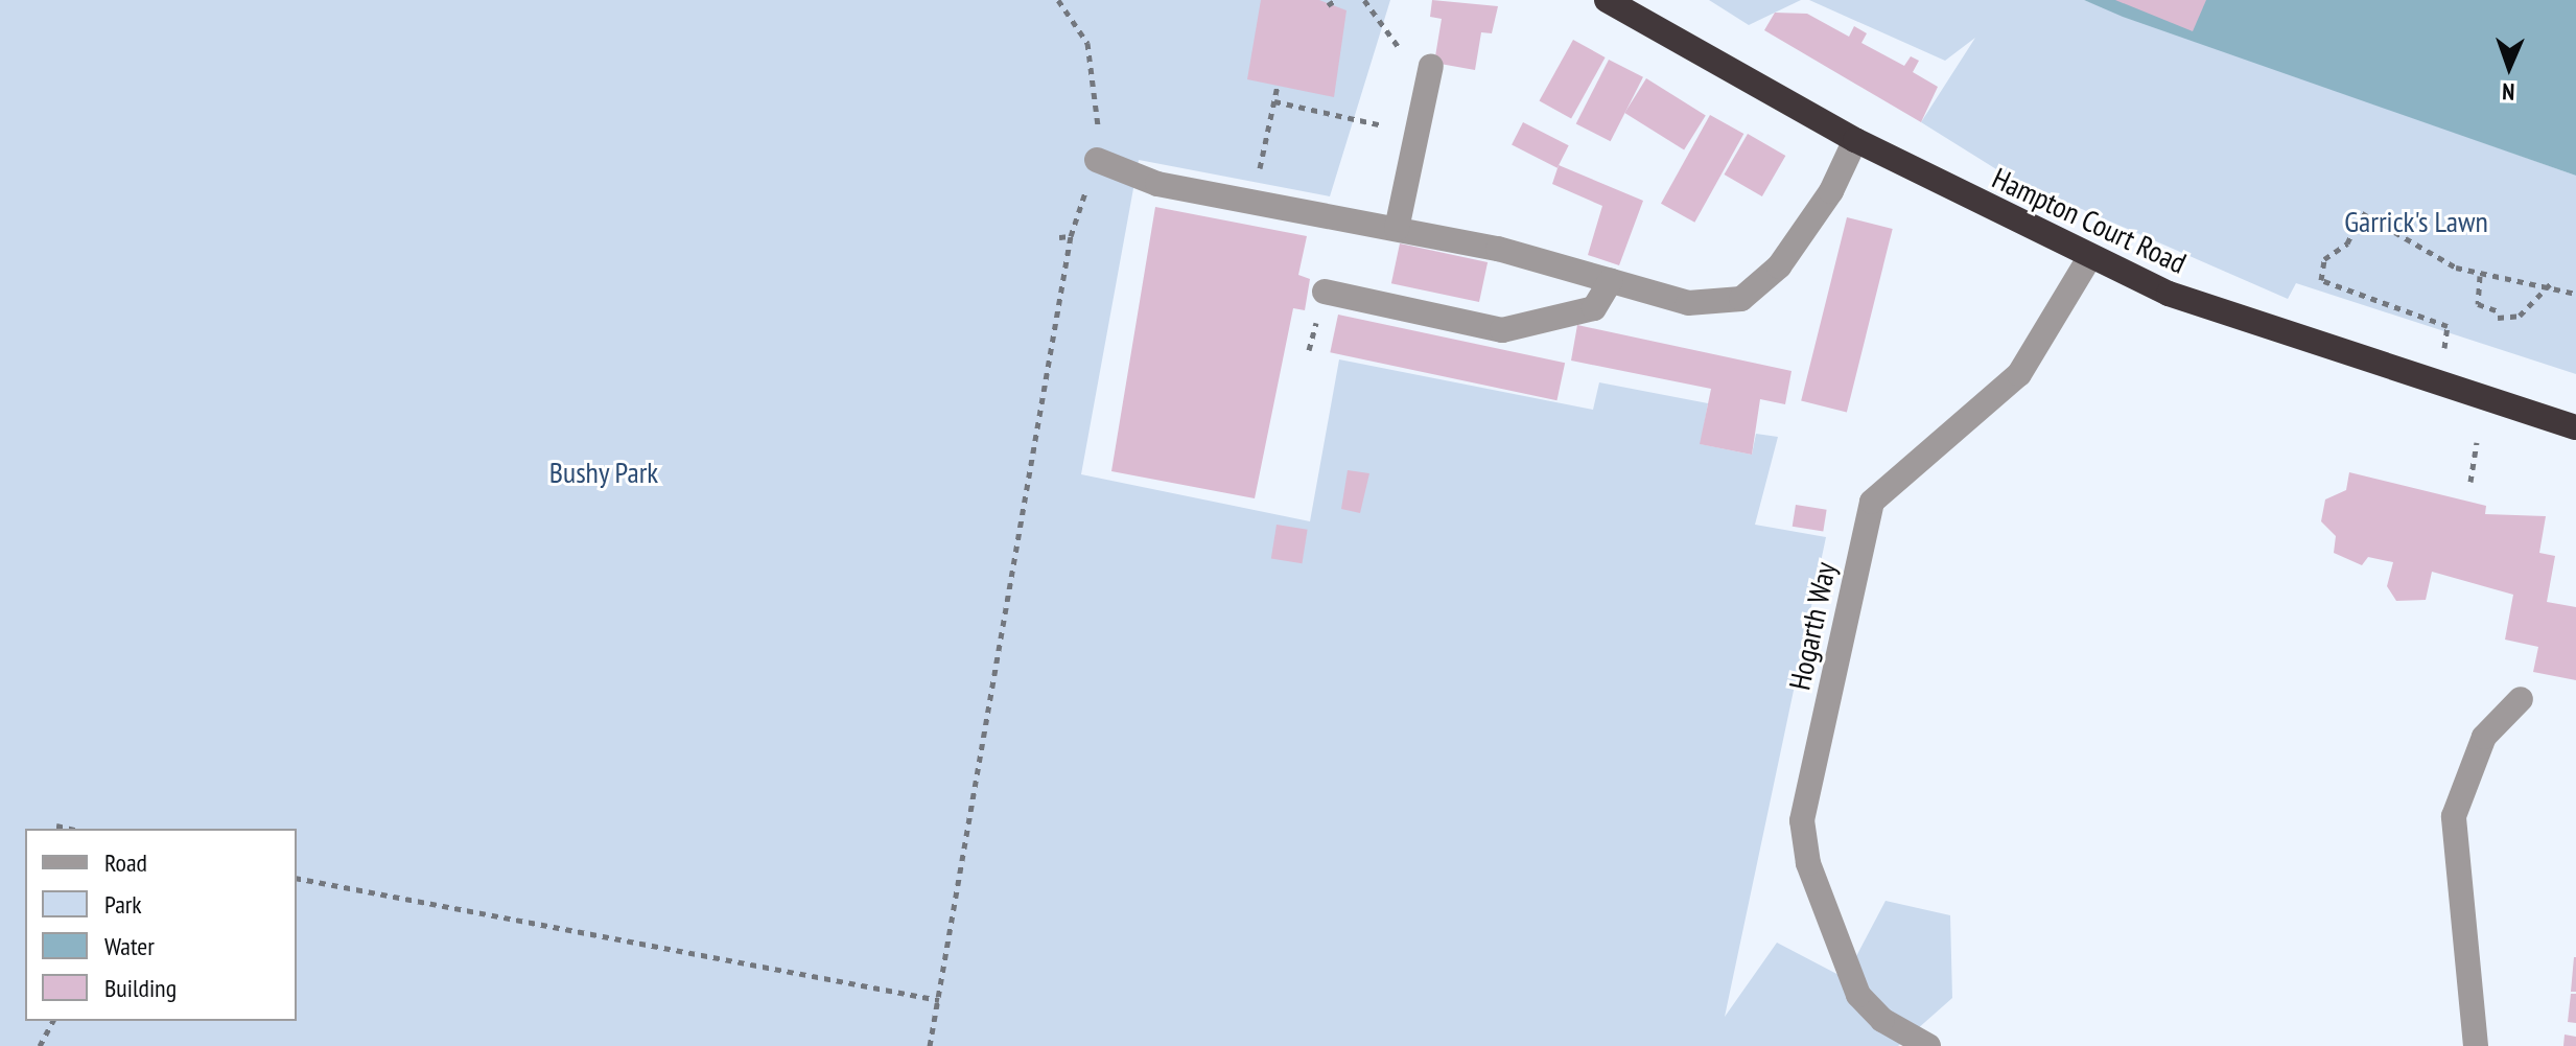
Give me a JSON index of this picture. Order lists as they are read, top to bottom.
{
  "streets": {
    "highway": ["Hampton Court Road"],
    "lane": ["Hogarth Way"]
  },
  "crossings": [
    ["Hampton Court Road", "Hogarth Way"]
  ],
  "parks": ["Garrick's Lawn", "Bushy Park"],
  "legend": [
    "Road",
    "Park",
    "Water",
    "Building"
  ],
  "north": "bottom"
}
